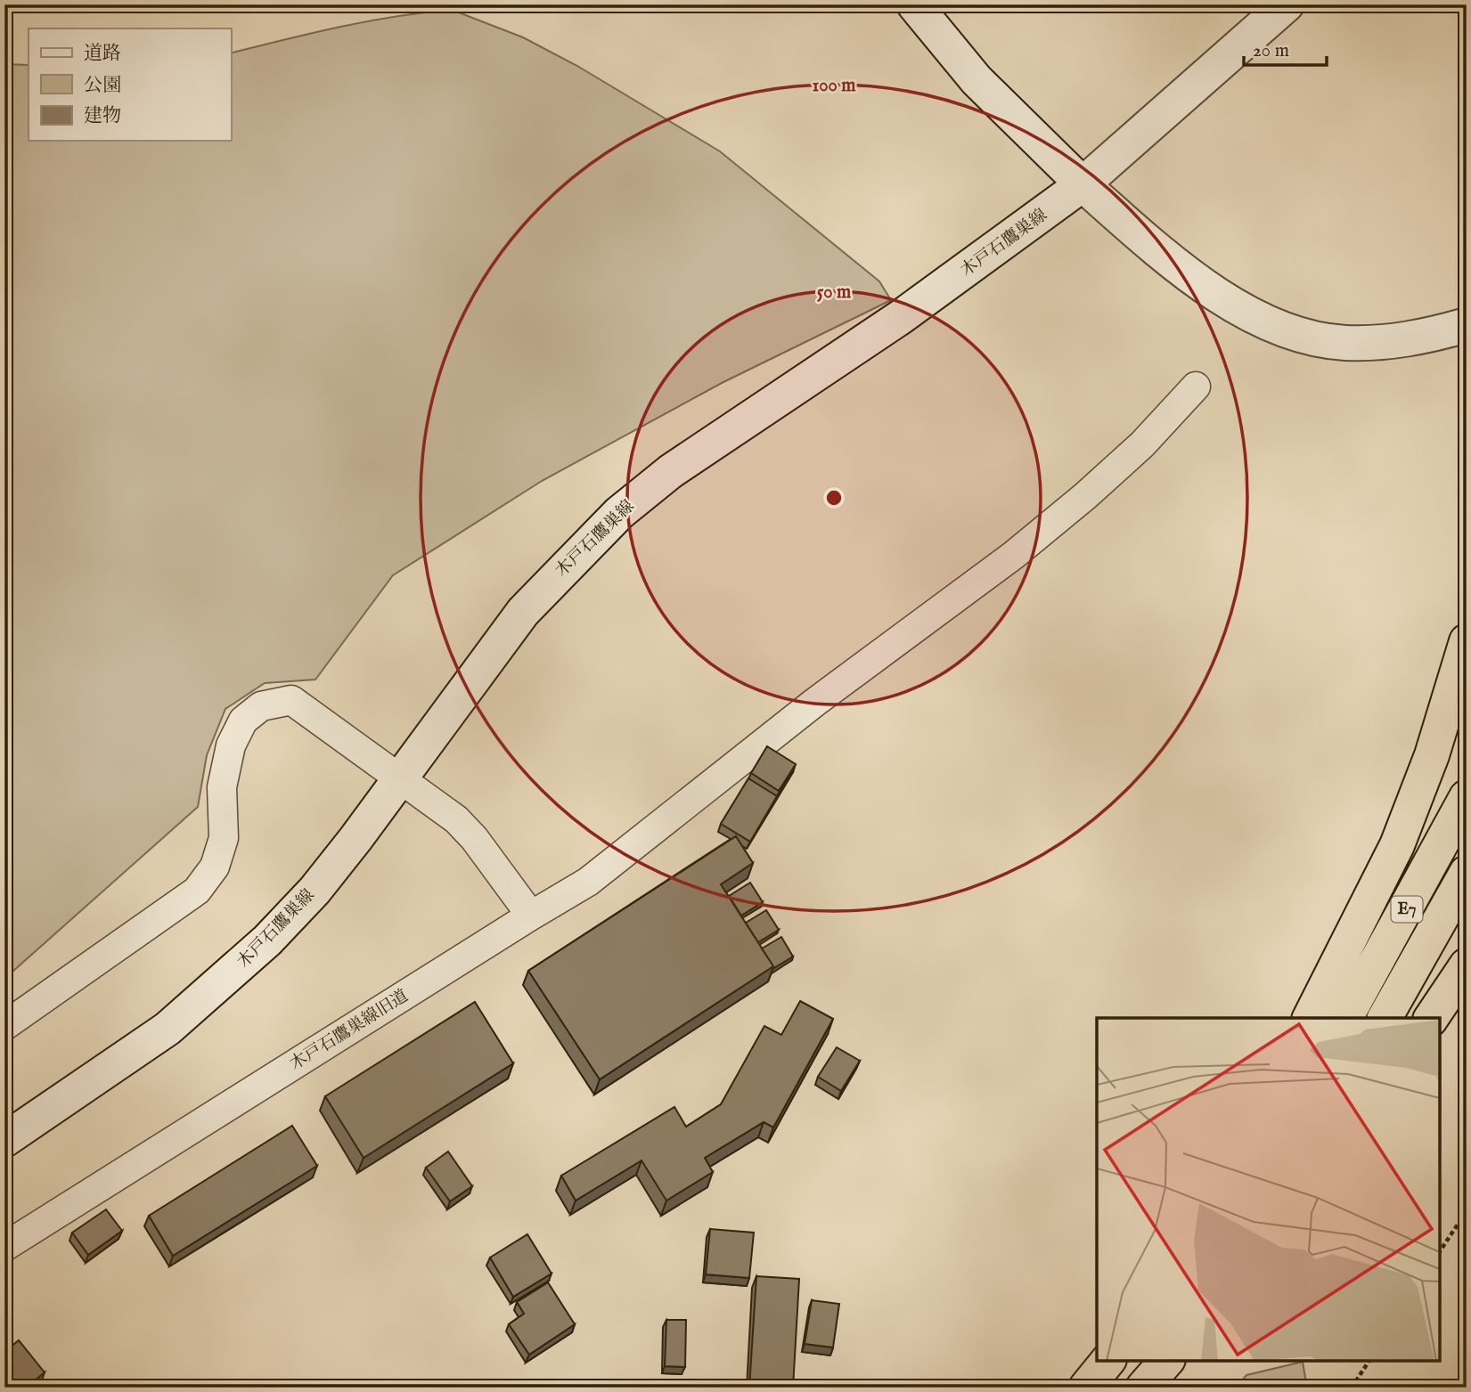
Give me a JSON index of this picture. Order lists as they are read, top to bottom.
{
  "streets": {
    "highway": ["E7"],
    "main road": ["木戸石鷹巣線"],
    "street": ["木戸石鷹巣線旧道"]
  },
  "legend": ["道路", "公園", "建物"],
  "scale_bar": "20 m",
  "rings": ["100 m", "50 m"]
}
